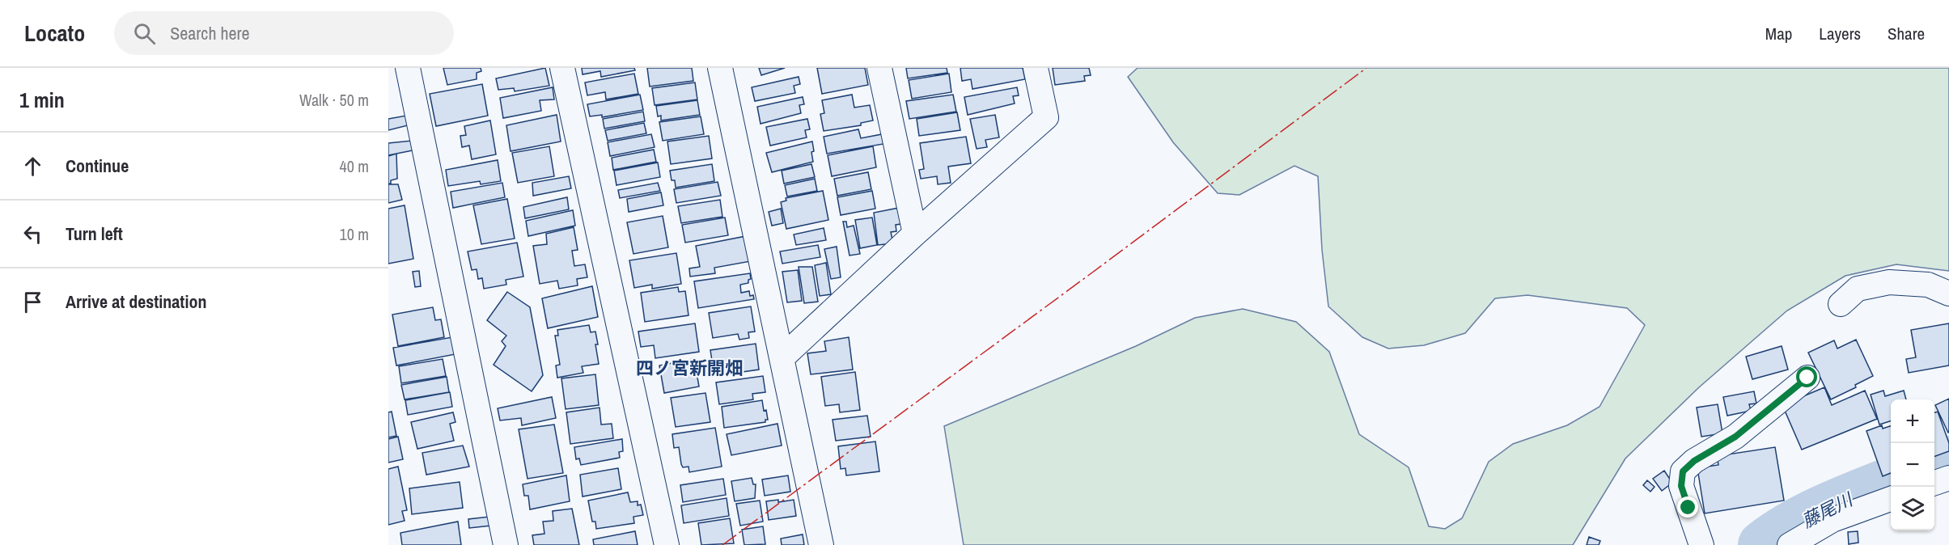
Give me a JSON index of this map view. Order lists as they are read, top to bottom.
{
  "districts": ["四ノ宮新開畑"],
  "water": ["藤尾川"],
  "page": {
    "header": "Locato",
    "search": "Search here",
    "nav": ["Map", "Layers", "Share"],
    "heading": ["1 min", "Walk · 50 m"],
    "list": [
      ["Continue", "40 m"],
      ["Turn left", "10 m"],
      "Arrive at destination"
    ],
    "map_buttons": ["+", "−"]
  }
}
